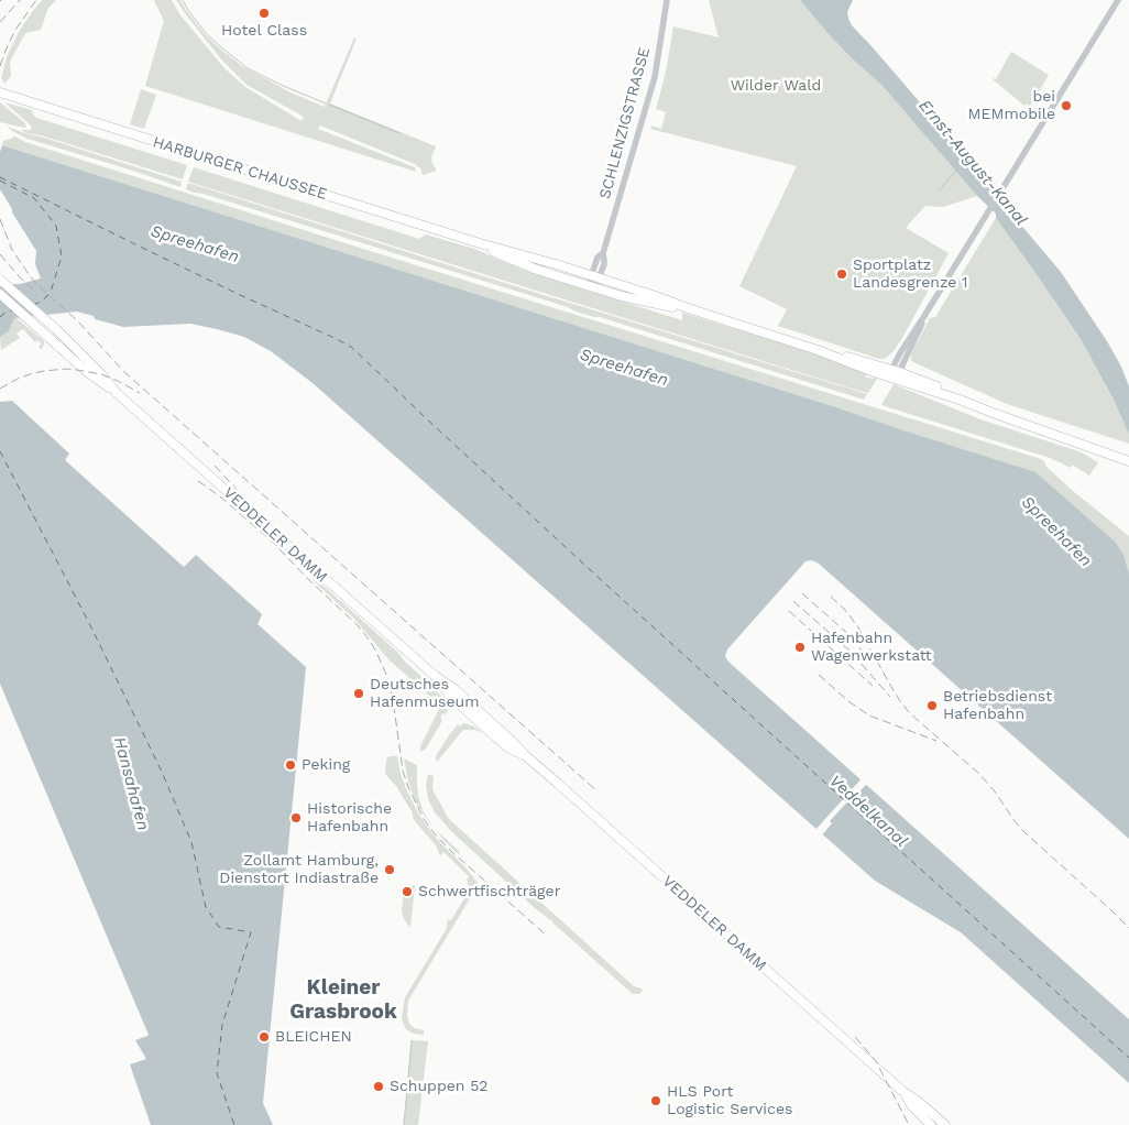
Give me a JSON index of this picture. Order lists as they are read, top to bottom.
{
  "streets": {
    "main road": ["HARBURGER CHAUSSEE", "VEDDELER DAMM"],
    "street": ["SCHLENZIGSTRASSE"]
  },
  "crossings": [
    ["SCHLENZIGSTRASSE", "HARBURGER CHAUSSEE"]
  ],
  "districts": ["Kleiner Grasbrook"],
  "water": [
    "Ernst-August-Kanal",
    "Spreehafen",
    "Hansahafen",
    "Veddelkanal"
  ],
  "parks": ["Wilder Wald"],
  "places": [
    "Hotel Class",
    "bei MEMmobile",
    "Sportplatz Landesgrenze 1",
    "Hafenbahn Wagenwerkstatt",
    "Deutsches Hafenmuseum",
    "Betriebsdienst Hafenbahn",
    "Peking",
    "Historische Hafenbahn",
    "Zollamt Hamburg, Dienstort Indiastraße",
    "Schwertfischträger",
    "BLEICHEN",
    "Schuppen 52",
    "HLS Port Logistic Services"
  ]
}
